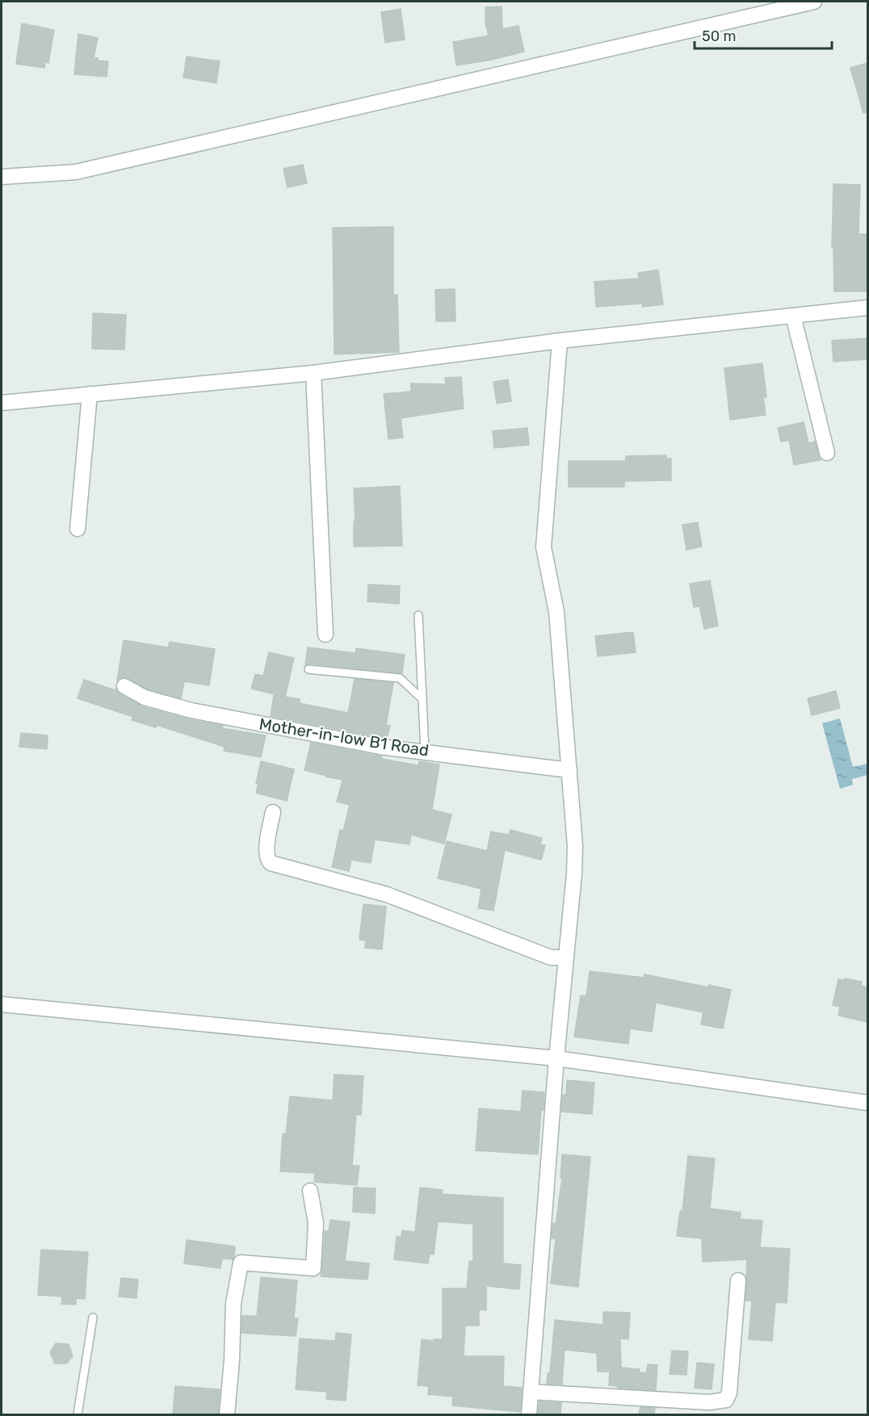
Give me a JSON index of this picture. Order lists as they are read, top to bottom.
{
  "streets": {
    "street": ["Mother-in-low B1 Road"]
  },
  "scale_bar": "50 m"
}
